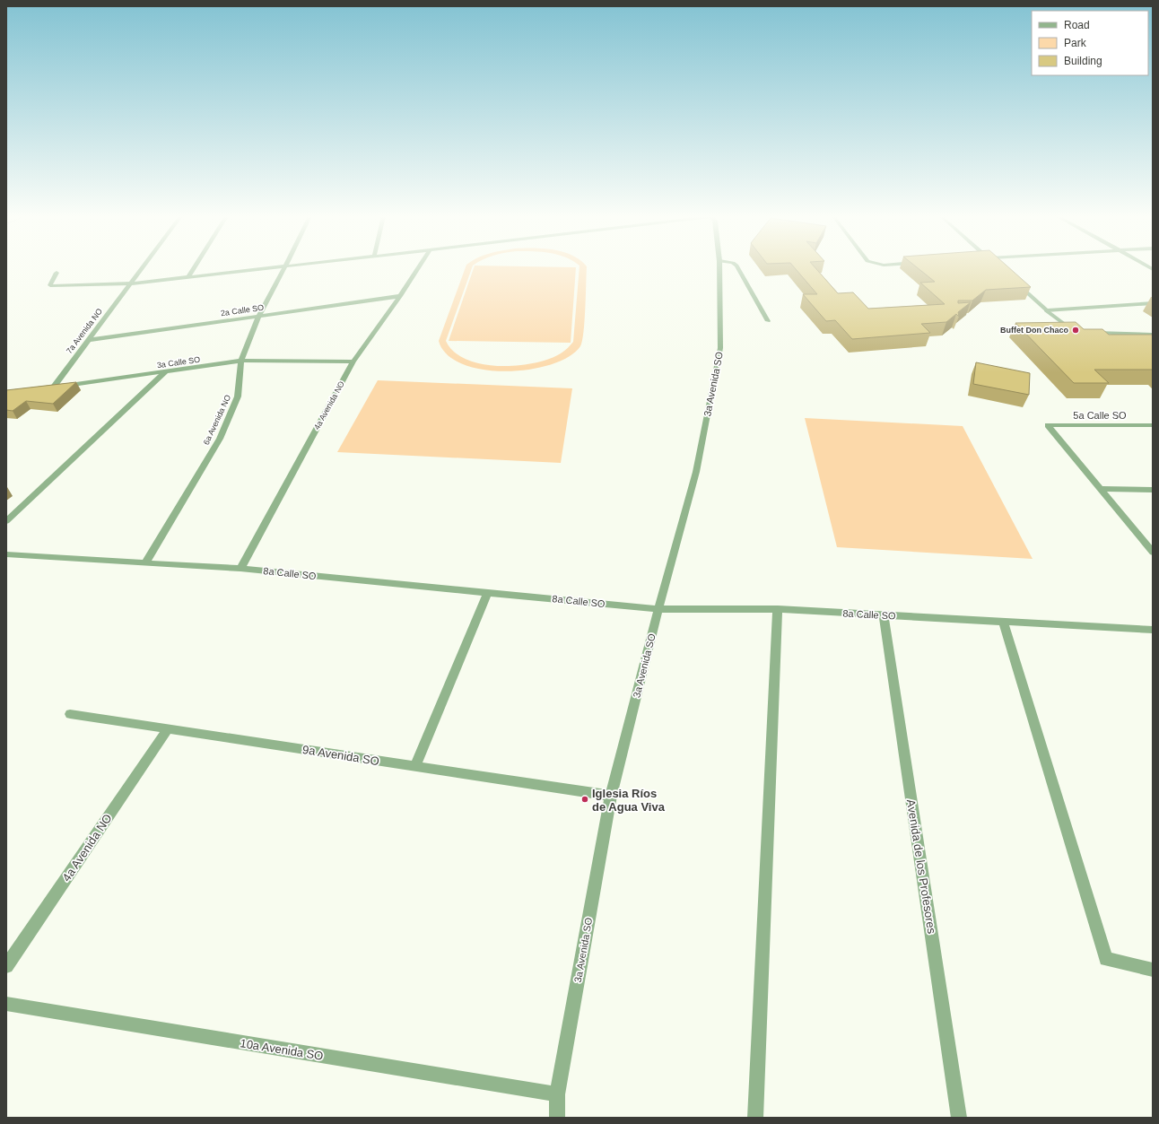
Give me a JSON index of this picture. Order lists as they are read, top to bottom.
{
  "streets": {
    "street": [
      "2a Calle SO",
      "7a Avenida NO",
      "3a Calle SO",
      "3a Avenida SO",
      "4a Avenida NO",
      "5a Calle SO",
      "6a Avenida NO",
      "8a Calle SO",
      "9a Avenida SO",
      "Avenida de los Profesores",
      "10a Avenida SO"
    ]
  },
  "crossings": [
    ["2a Calle SO", "7a Avenida NO"],
    ["2a Calle SO", "4a Avenida NO"],
    ["2a Calle SO", "6a Avenida NO"],
    ["7a Avenida NO", "3a Calle SO"],
    ["3a Calle SO", "4a Avenida NO"],
    ["3a Calle SO", "6a Avenida NO"],
    ["3a Avenida SO", "8a Calle SO"],
    ["3a Avenida SO", "9a Avenida SO"],
    ["3a Avenida SO", "10a Avenida SO"],
    ["4a Avenida NO", "8a Calle SO"],
    ["4a Avenida NO", "9a Avenida SO"],
    ["6a Avenida NO", "8a Calle SO"],
    ["8a Calle SO", "Avenida de los Profesores"]
  ],
  "places": ["Buffet Don Chaco", "Iglesia Ríos de Agua Viva"],
  "legend": ["Road", "Park", "Building"]
}
